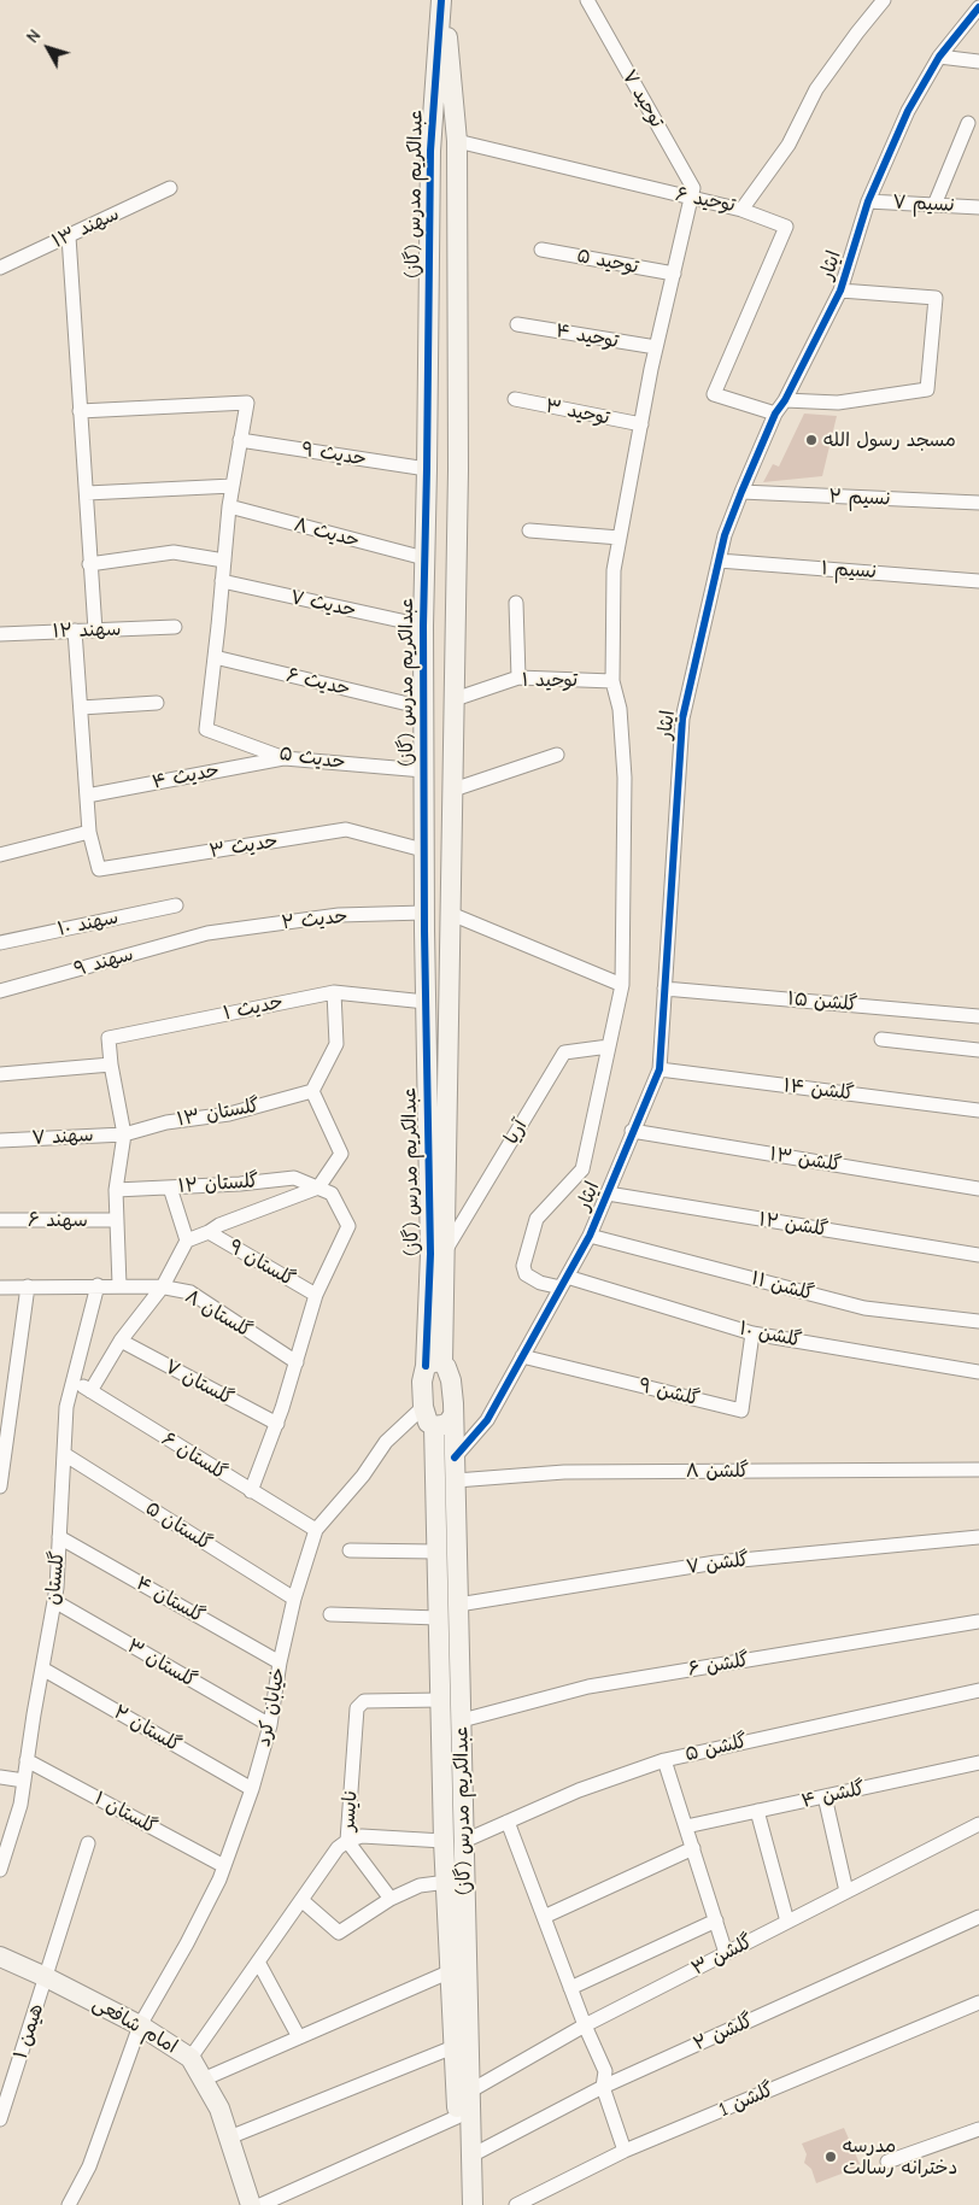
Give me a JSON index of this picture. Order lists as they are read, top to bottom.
{
  "streets": {
    "street": [
      "توحید ۷",
      "عبدالکریم مدرس (گاز)",
      "توحید ۶",
      "نسیم ۷",
      "سهند ۱۳",
      "توحید ۵",
      "ایثار",
      "توحید ۴",
      "توحید ۳",
      "حدیث ۹",
      "نسیم ۲",
      "حدیث ۸",
      "نسیم ۱",
      "حدیث ۷",
      "سهند ۱۲",
      "توحید ۱",
      "حدیث ۶",
      "حدیث ۵",
      "حدیث ۴",
      "حدیث ۳",
      "حدیث ۲",
      "سهند ۱۰",
      "سهند ۹",
      "گلشن ۱۵",
      "حدیث ۱",
      "گلشن ۱۴",
      "گلستان ۱۳",
      "آریا",
      "سهند ۷",
      "گلشن ۱۳",
      "گلستان ۱۲",
      "سهند ۶",
      "گلشن ۱۲",
      "گلستان ۹",
      "گلشن ۱۱",
      "گلستان ۸",
      "گلشن ۱۰",
      "گلستان ۷",
      "گلشن ۹",
      "گلستان ۶",
      "گلشن ۸",
      "گلستان ۵",
      "گلشن ۷",
      "گلستان",
      "گلستان ۴",
      "گلستان ۳",
      "گلشن ۶",
      "خیابان کرد",
      "گلستان ۲",
      "گلشن ۵",
      "گلشن ۴",
      "نایسر",
      "گلستان ۱",
      "گلشن ۳",
      "امام شافعی",
      "هیمن ۱",
      "گلشن ۲",
      "گلشن 1"
    ]
  },
  "crossings": [
    ["توحید ۷", "توحید ۶"],
    ["عبدالکریم مدرس (گاز)", "توحید ۶"],
    ["عبدالکریم مدرس (گاز)", "ایثار"],
    ["عبدالکریم مدرس (گاز)", "حدیث ۹"],
    ["عبدالکریم مدرس (گاز)", "حدیث ۸"],
    ["عبدالکریم مدرس (گاز)", "حدیث ۷"],
    ["عبدالکریم مدرس (گاز)", "توحید ۱"],
    ["عبدالکریم مدرس (گاز)", "حدیث ۶"],
    ["عبدالکریم مدرس (گاز)", "حدیث ۵"],
    ["عبدالکریم مدرس (گاز)", "حدیث ۳"],
    ["عبدالکریم مدرس (گاز)", "حدیث ۲"],
    ["عبدالکریم مدرس (گاز)", "حدیث ۱"],
    ["عبدالکریم مدرس (گاز)", "آریا"],
    ["عبدالکریم مدرس (گاز)", "گلشن ۸"],
    ["عبدالکریم مدرس (گاز)", "گلشن ۷"],
    ["عبدالکریم مدرس (گاز)", "گلشن ۶"],
    ["عبدالکریم مدرس (گاز)", "گلشن ۵"],
    ["عبدالکریم مدرس (گاز)", "نایسر"],
    ["عبدالکریم مدرس (گاز)", "گلشن ۳"],
    ["عبدالکریم مدرس (گاز)", "گلشن ۲"],
    ["نسیم ۷", "ایثار"],
    ["ایثار", "نسیم ۲"],
    ["ایثار", "نسیم ۱"],
    ["ایثار", "گلشن ۱۵"],
    ["ایثار", "گلشن ۱۴"],
    ["ایثار", "گلشن ۱۳"],
    ["ایثار", "گلشن ۱۲"],
    ["ایثار", "گلشن ۱۱"],
    ["ایثار", "گلشن ۱۰"],
    ["ایثار", "گلشن ۹"],
    ["حدیث ۶", "حدیث ۵"],
    ["حدیث ۵", "حدیث ۴"],
    ["حدیث ۲", "سهند ۹"],
    ["گلستان ۱۳", "سهند ۷"],
    ["آریا", "گلشن ۱۰"],
    ["گلستان ۸", "گلستان"],
    ["گلشن ۱۰", "گلشن ۹"],
    ["گلستان ۶", "گلستان"],
    ["گلستان ۶", "خیابان کرد"],
    ["گلستان ۵", "گلستان"],
    ["گلستان ۵", "خیابان کرد"],
    ["گلستان", "گلستان ۴"],
    ["گلستان", "گلستان ۳"],
    ["گلستان", "گلستان ۲"],
    ["گلستان", "گلستان ۱"],
    ["گلستان ۴", "خیابان کرد"],
    ["گلستان ۳", "خیابان کرد"],
    ["خیابان کرد", "گلستان ۲"],
    ["خیابان کرد", "گلستان ۱"],
    ["خیابان کرد", "امام شافعی"],
    ["امام شافعی", "هیمن ۱"]
  ],
  "places": ["مسجد رسول الله", "مدرسه دخترانه رسالت"],
  "north": "top left"
}
